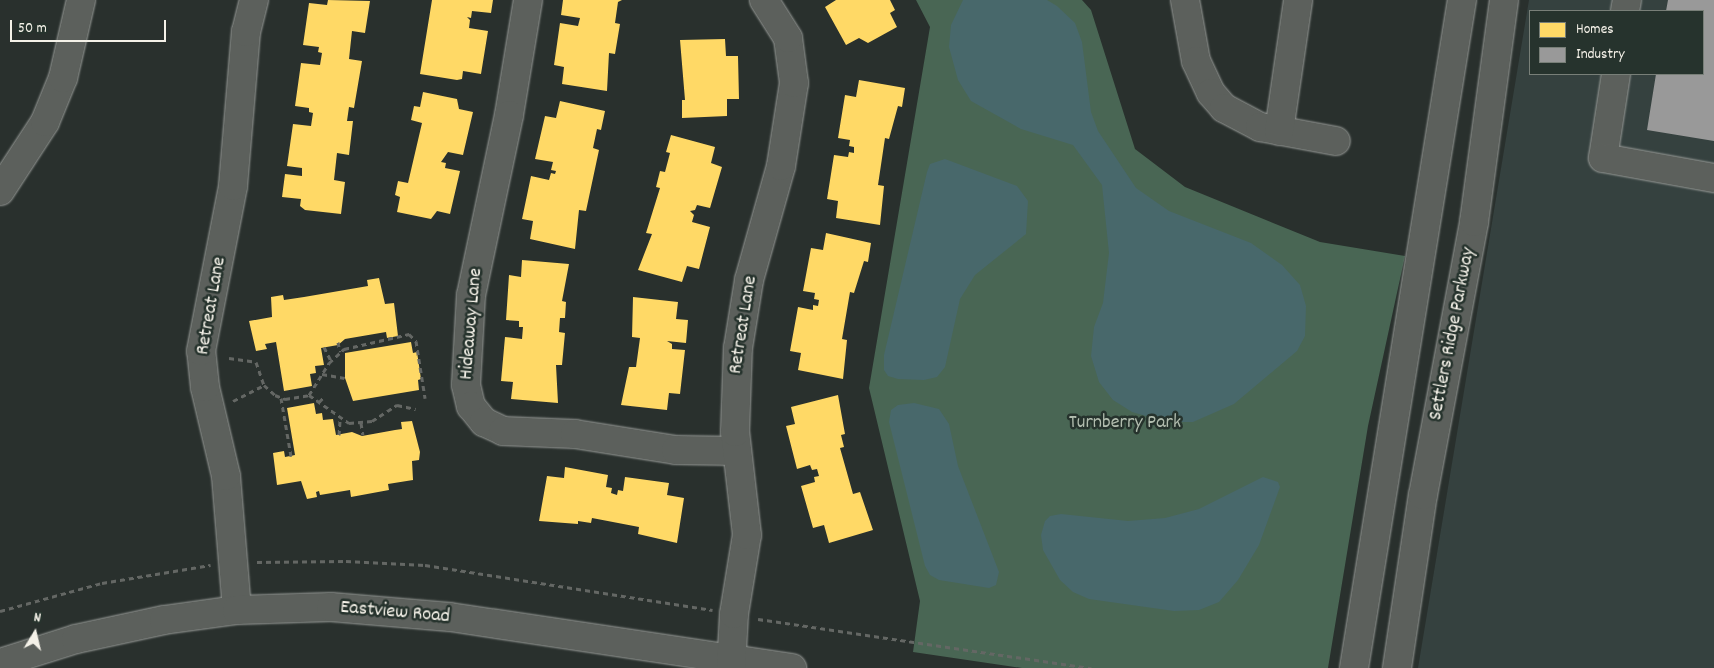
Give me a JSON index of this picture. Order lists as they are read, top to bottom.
{
  "streets": {
    "street": [
      "Retreat Lane",
      "Hideaway Lane",
      "Settlers Ridge Parkway",
      "Eastview Road"
    ]
  },
  "crossings": [
    ["Retreat Lane", "Hideaway Lane"],
    ["Retreat Lane", "Eastview Road"]
  ],
  "parks": ["Turnberry Park"],
  "legend": ["Homes", "Industry"],
  "scale_bar": "50 m",
  "north": "top"
}
